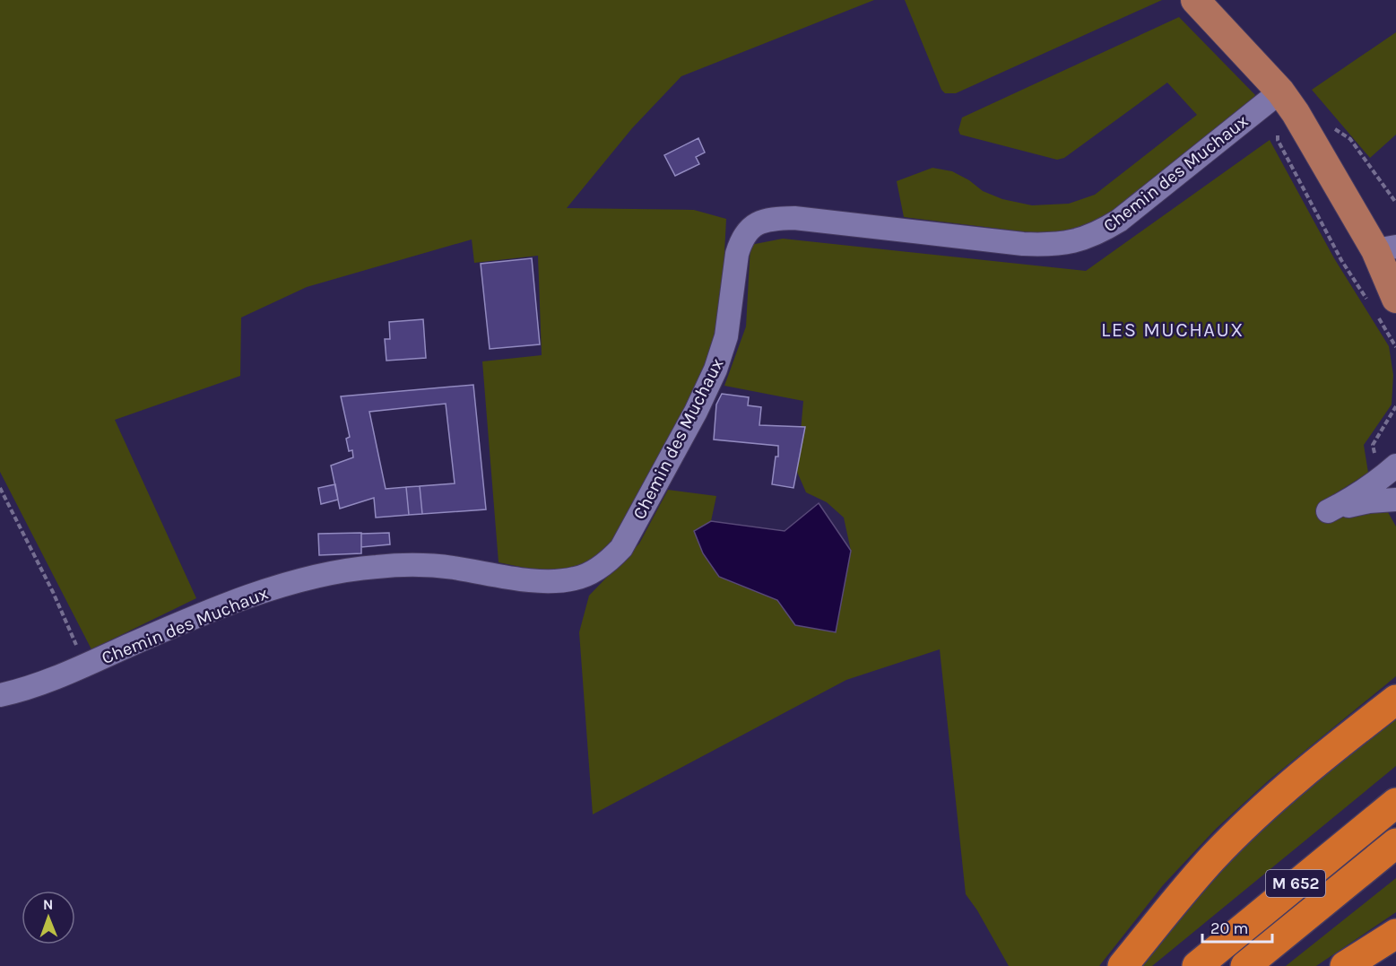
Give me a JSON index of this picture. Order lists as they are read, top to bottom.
{
  "streets": {
    "highway": ["M 652"],
    "street": ["Chemin des Muchaux"]
  },
  "districts": ["LES MUCHAUX"],
  "scale_bar": "20 m",
  "north": "top"
}
